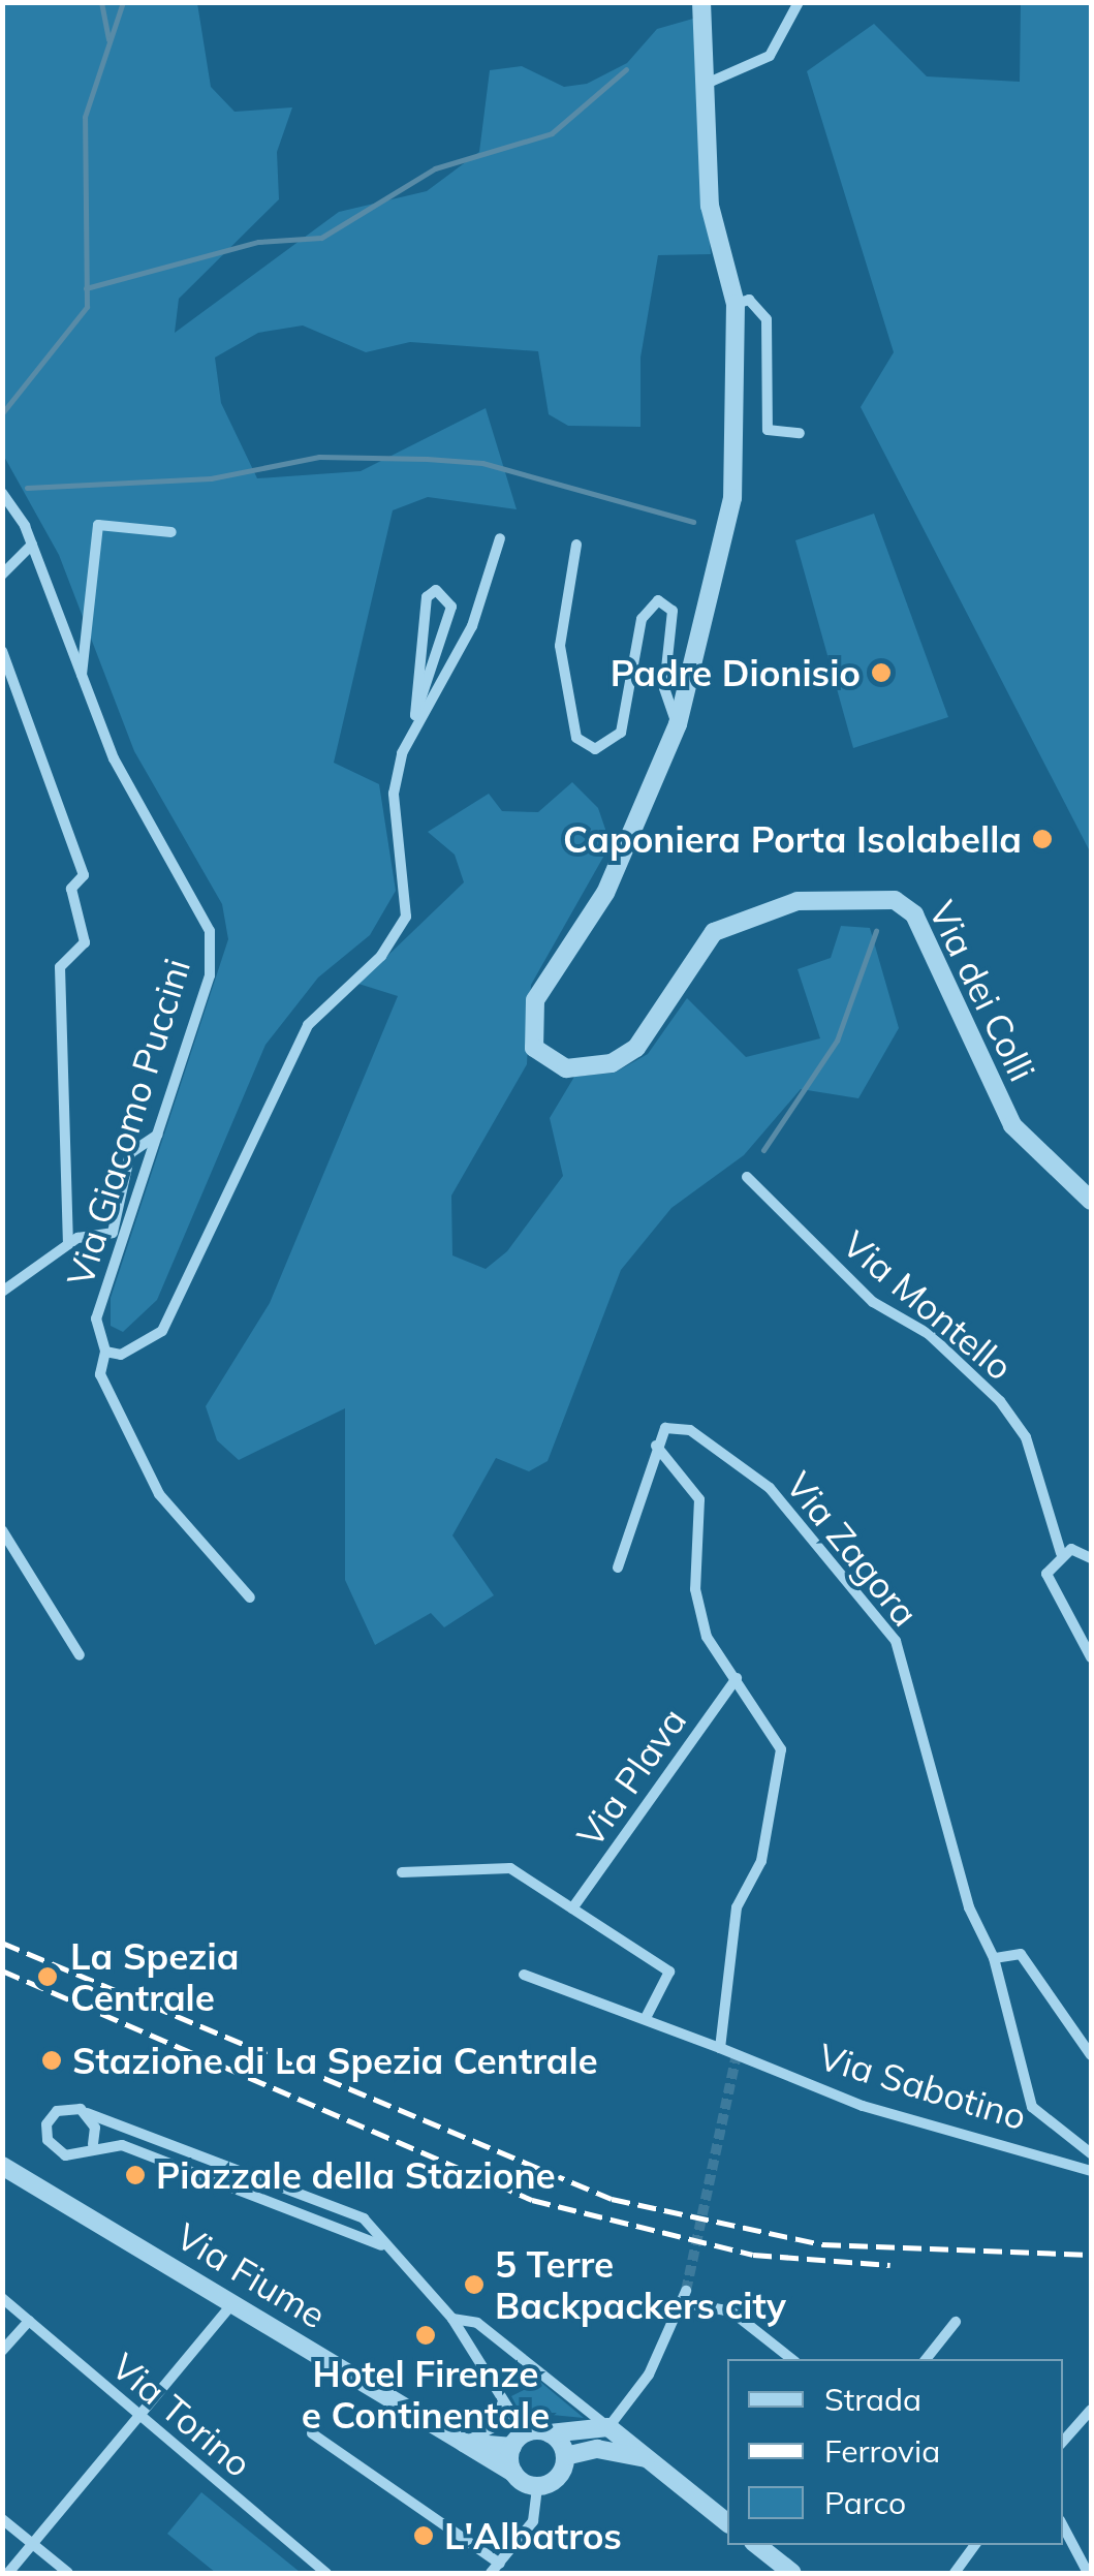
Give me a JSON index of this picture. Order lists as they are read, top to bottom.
{
  "streets": {
    "street": [
      "Via dei Colli",
      "Via Giacomo Puccini",
      "Via Montello",
      "Via Zagora",
      "Via Plava",
      "Via Sabotino",
      "Via Fiume",
      "Via Torino"
    ]
  },
  "places": [
    "Padre Dionisio",
    "Caponiera Porta Isolabella",
    "La Spezia Centrale",
    "Stazione di La Spezia Centrale",
    "Piazzale della Stazione",
    "5 Terre Backpackers city",
    "Hotel Firenze e Continentale",
    "L'Albatros"
  ],
  "legend": ["Strada", "Ferrovia", "Parco"]
}
